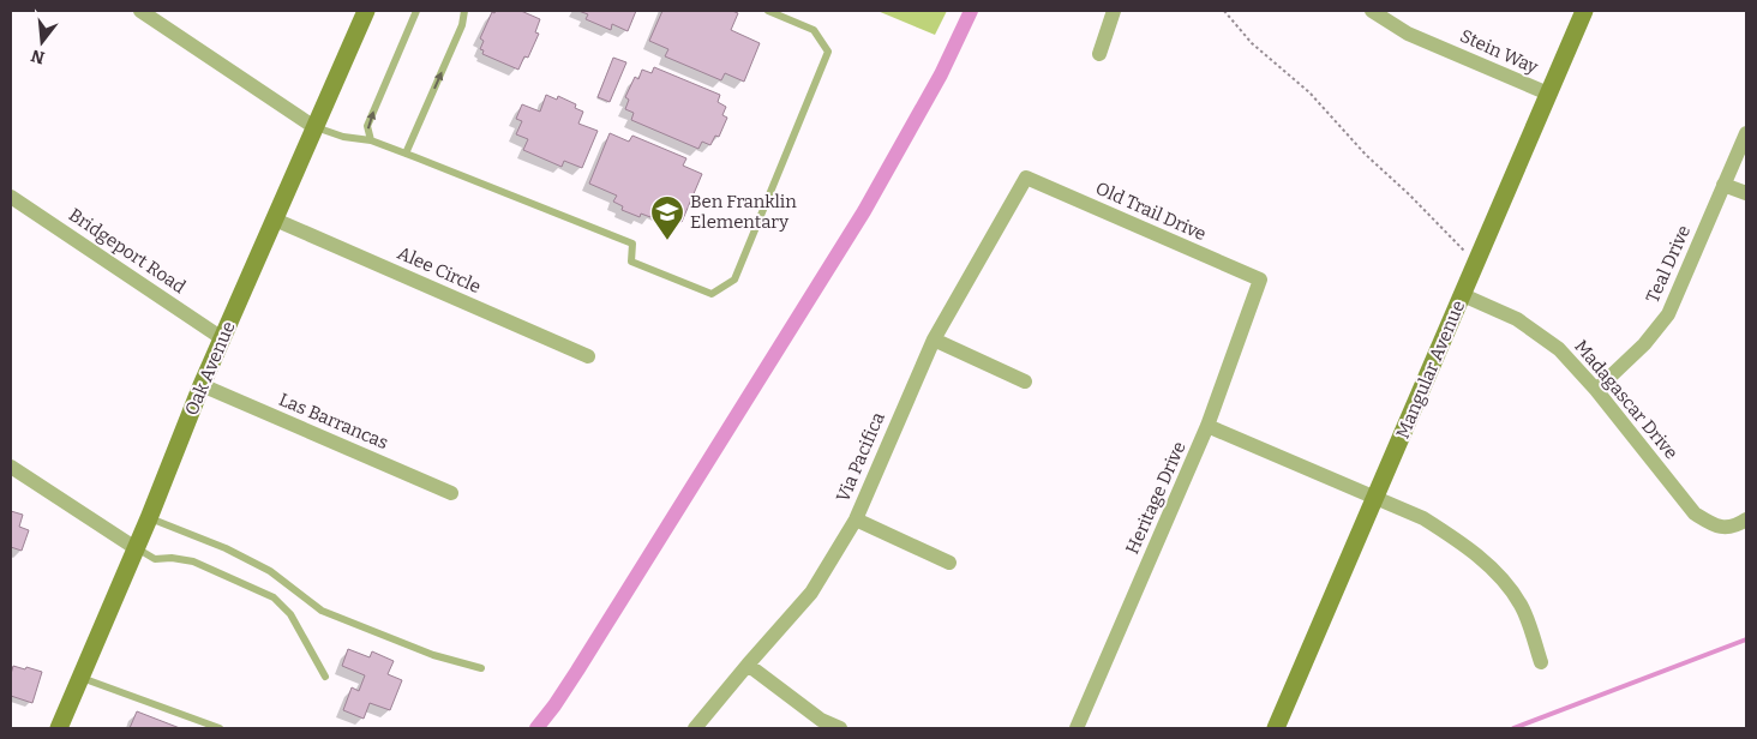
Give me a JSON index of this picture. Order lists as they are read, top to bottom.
{
  "streets": {
    "street": [
      "Stein Way",
      "Old Trail Drive",
      "Bridgeport Road",
      "Teal Drive",
      "Alee Circle",
      "Oak Avenue",
      "Mangular Avenue",
      "Madagascar Drive",
      "Las Barrancas",
      "Via Pacifica",
      "Heritage Drive"
    ]
  },
  "crossings": [
    ["Stein Way", "Mangular Avenue"],
    ["Old Trail Drive", "Via Pacifica"],
    ["Old Trail Drive", "Heritage Drive"],
    ["Bridgeport Road", "Oak Avenue"],
    ["Teal Drive", "Madagascar Drive"],
    ["Alee Circle", "Oak Avenue"],
    ["Oak Avenue", "Las Barrancas"],
    ["Mangular Avenue", "Madagascar Drive"]
  ],
  "places": {
    "school or university": ["Ben Franklin Elementary"]
  },
  "north": "bottom"
}
